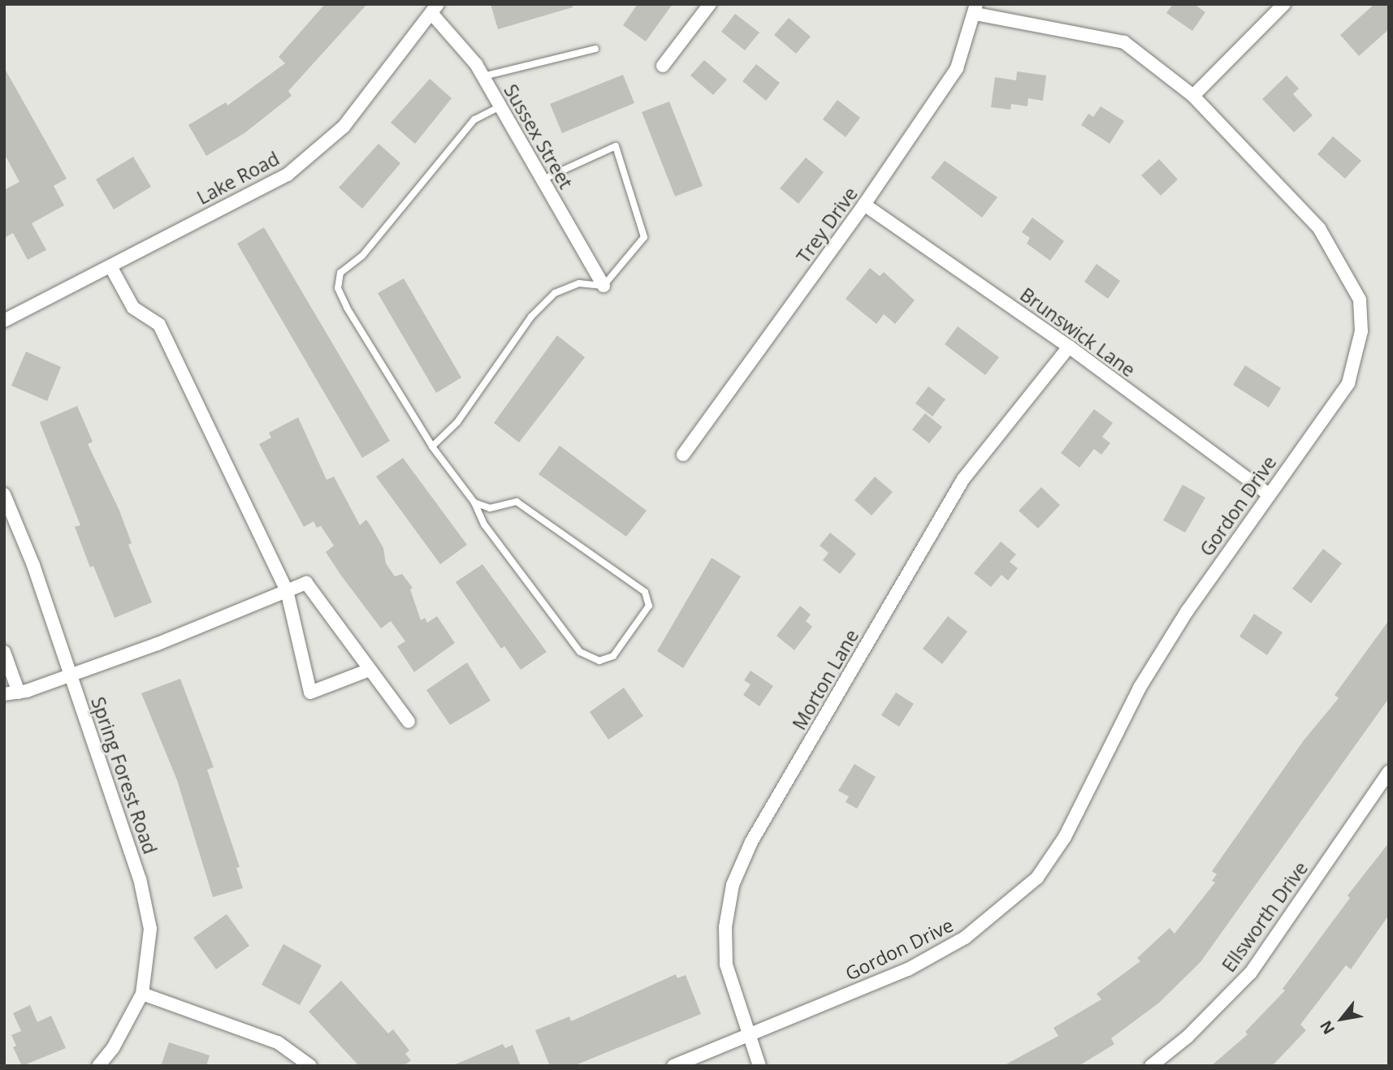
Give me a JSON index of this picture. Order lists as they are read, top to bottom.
{
  "streets": {
    "street": [
      "Sussex Street",
      "Lake Road",
      "Trey Drive",
      "Brunswick Lane",
      "Gordon Drive",
      "Morton Lane",
      "Spring Forest Road",
      "Ellsworth Drive"
    ]
  },
  "crossings": [
    ["Sussex Street", "Lake Road"],
    ["Trey Drive", "Brunswick Lane"],
    ["Trey Drive", "Gordon Drive"],
    ["Brunswick Lane", "Gordon Drive"],
    ["Brunswick Lane", "Morton Lane"],
    ["Gordon Drive", "Morton Lane"]
  ],
  "north": "bottom left"
}
